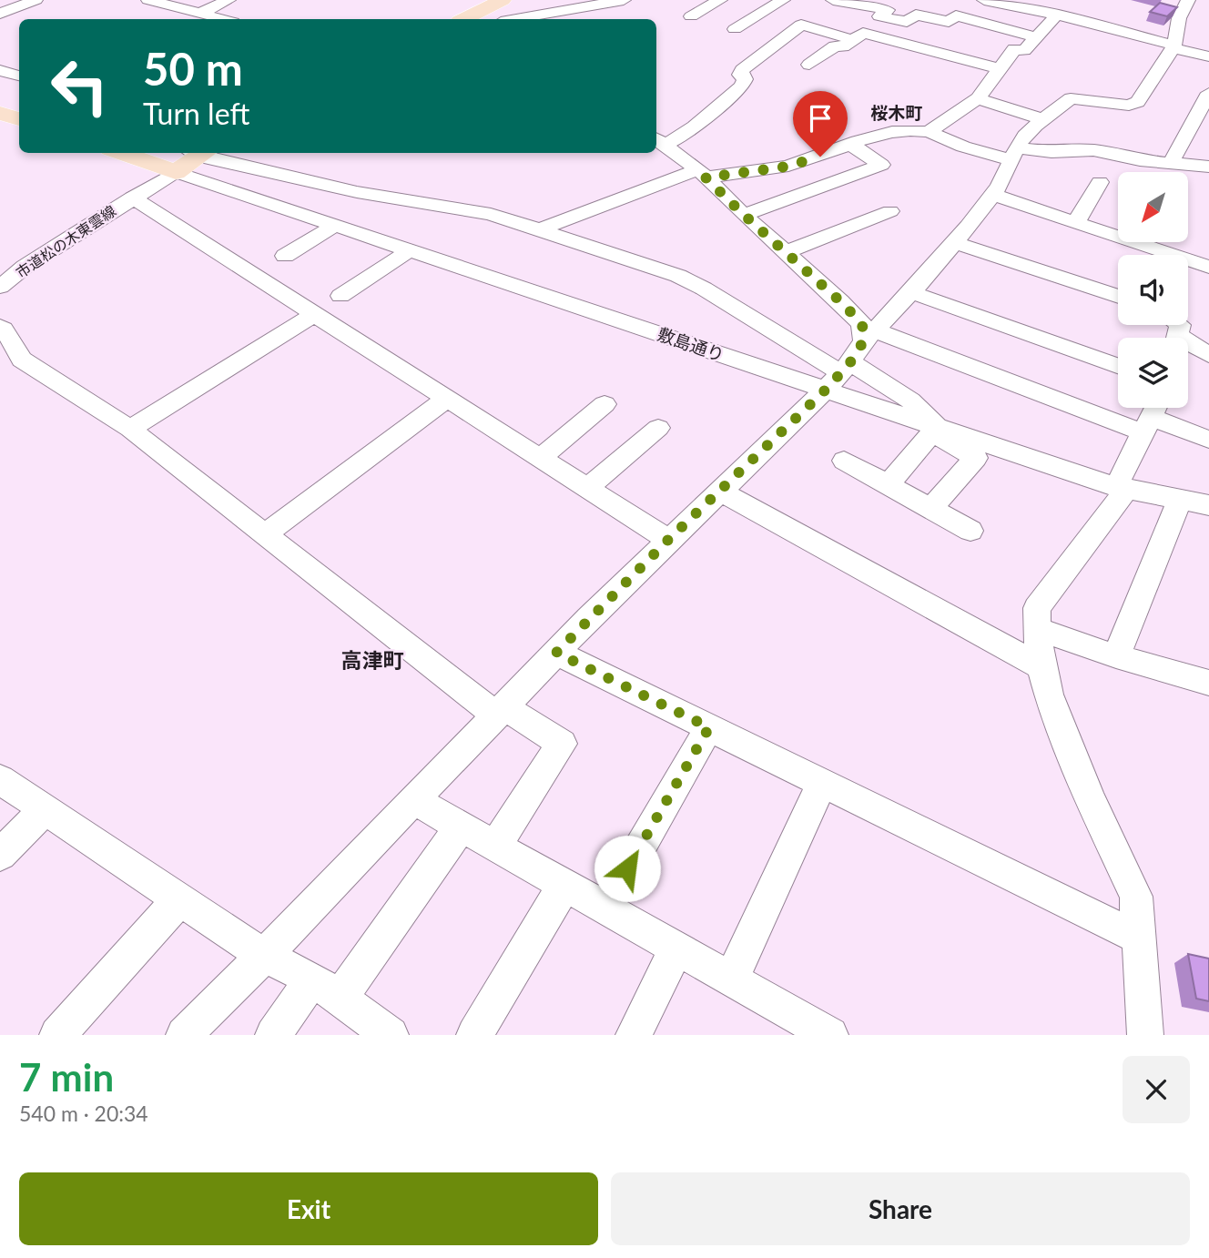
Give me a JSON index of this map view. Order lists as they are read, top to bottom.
{
  "streets": {
    "street": ["市道松の木東雲線", "敷島通り"]
  },
  "crossings": [
    ["市道松の木東雲線", "敷島通り"]
  ],
  "districts": ["桜木町", "高津町"],
  "north": "bottom left",
  "page": {
    "turn": ["50 m", "Turn left"],
    "heading": ["7 min", "540 m · 20:34"],
    "buttons": ["Exit", "Share"]
  }
}
